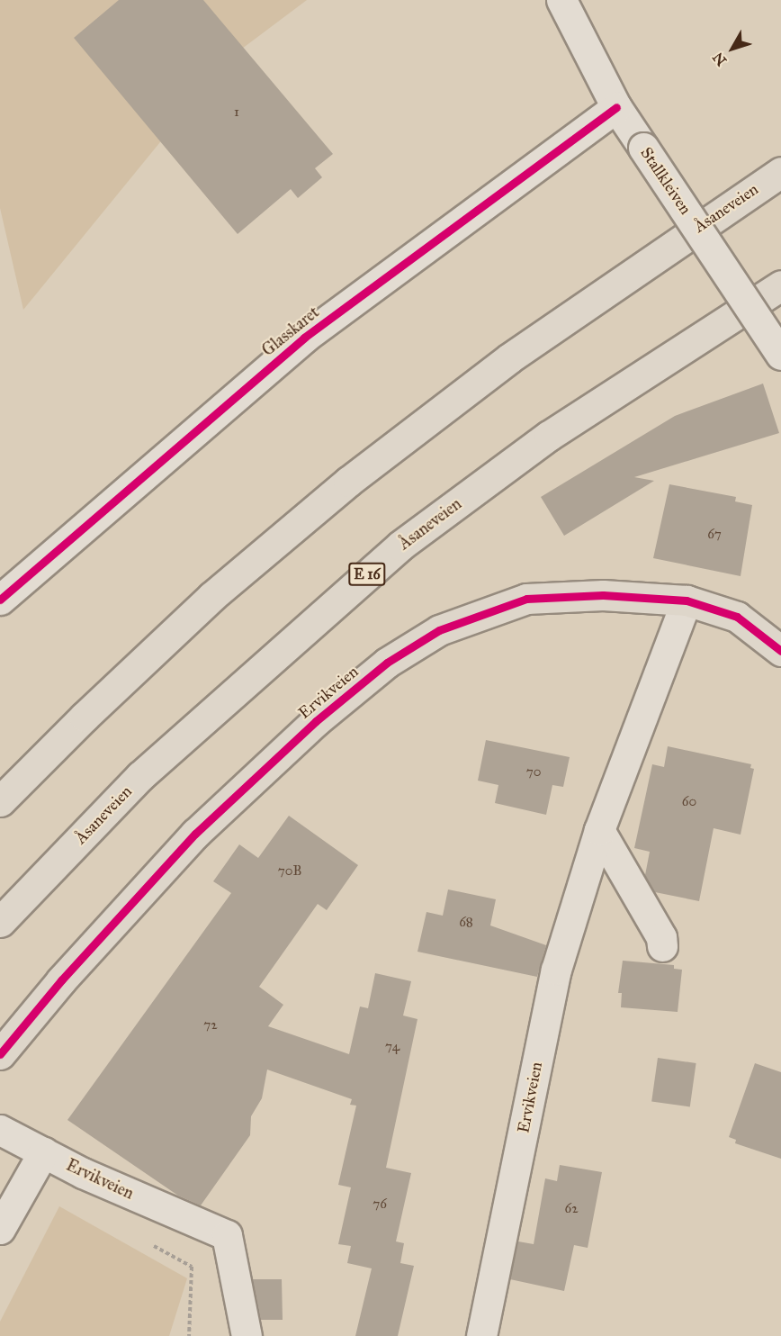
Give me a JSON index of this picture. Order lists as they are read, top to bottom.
{
  "streets": {
    "main road": ["Åsaneveien", "E 16", "Ervikveien"],
    "street": ["Stallkleiven", "Glasskaret"]
  },
  "crossings": [
    ["Stallkleiven", "Glasskaret"]
  ],
  "house_numbers": [
    "1",
    "67",
    "70",
    "60",
    "70B",
    "68",
    "72",
    "74",
    "76",
    "62"
  ],
  "north": "bottom left"
}
